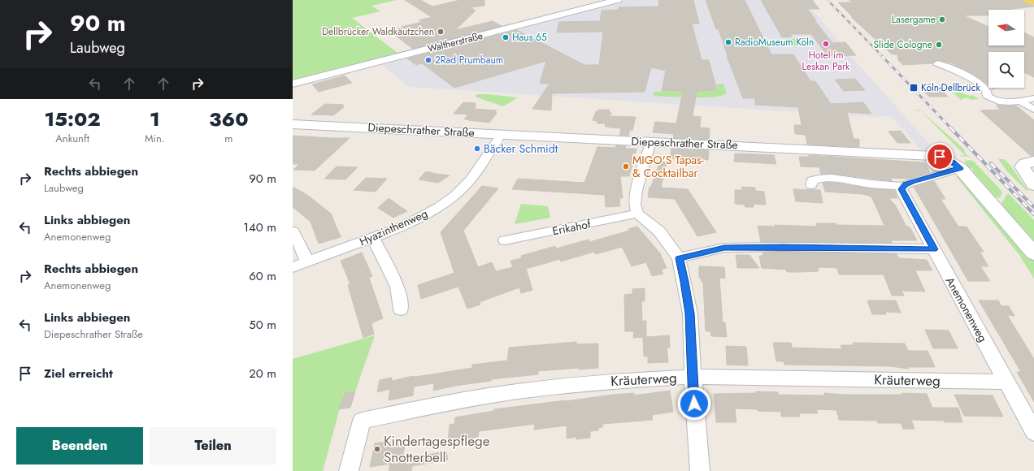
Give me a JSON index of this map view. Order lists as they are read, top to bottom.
{
  "streets": {
    "street": [
      "Waltherstraße",
      "Diepeschrather Straße",
      "Hyazinthenweg",
      "Erikahof",
      "Anemonenweg",
      "Kräuterweg"
    ]
  },
  "crossings": [
    ["Diepeschrather Straße", "Hyazinthenweg"],
    ["Anemonenweg", "Kräuterweg"]
  ],
  "places": {
    "other": [
      "Lasergame",
      "Dellbrücker Waldkäutzchen",
      "Haus 65",
      "RadioMuseum Köln",
      "Hotel im Leskan Park",
      "Slide Cologne",
      "2Rad Prumbaum",
      "Bäcker Schmidt",
      "MIGO'S Tapas- & Cocktailbar",
      "Kindertagespflege Snotterbell"
    ],
    "transit": ["Köln-Dellbrück"]
  },
  "north": "left",
  "page": {
    "turn": ["90 m", "Laubweg"],
    "eta": [
      "15:02",
      "Ankunft",
      "1",
      "Min.",
      "360",
      "m"
    ],
    "list": [
      {
        "name": "Rechts abbiegen",
        "note": "Laubweg",
        "value": "90 m"
      },
      {
        "name": "Links abbiegen",
        "note": "Anemonenweg",
        "value": "140 m"
      },
      {
        "name": "Rechts abbiegen",
        "note": "Anemonenweg",
        "value": "60 m"
      },
      {
        "name": "Links abbiegen",
        "note": "Diepeschrather Straße",
        "value": "50 m"
      },
      {
        "name": "Ziel erreicht",
        "value": "20 m"
      }
    ],
    "buttons": ["Beenden", "Teilen"]
  }
}
